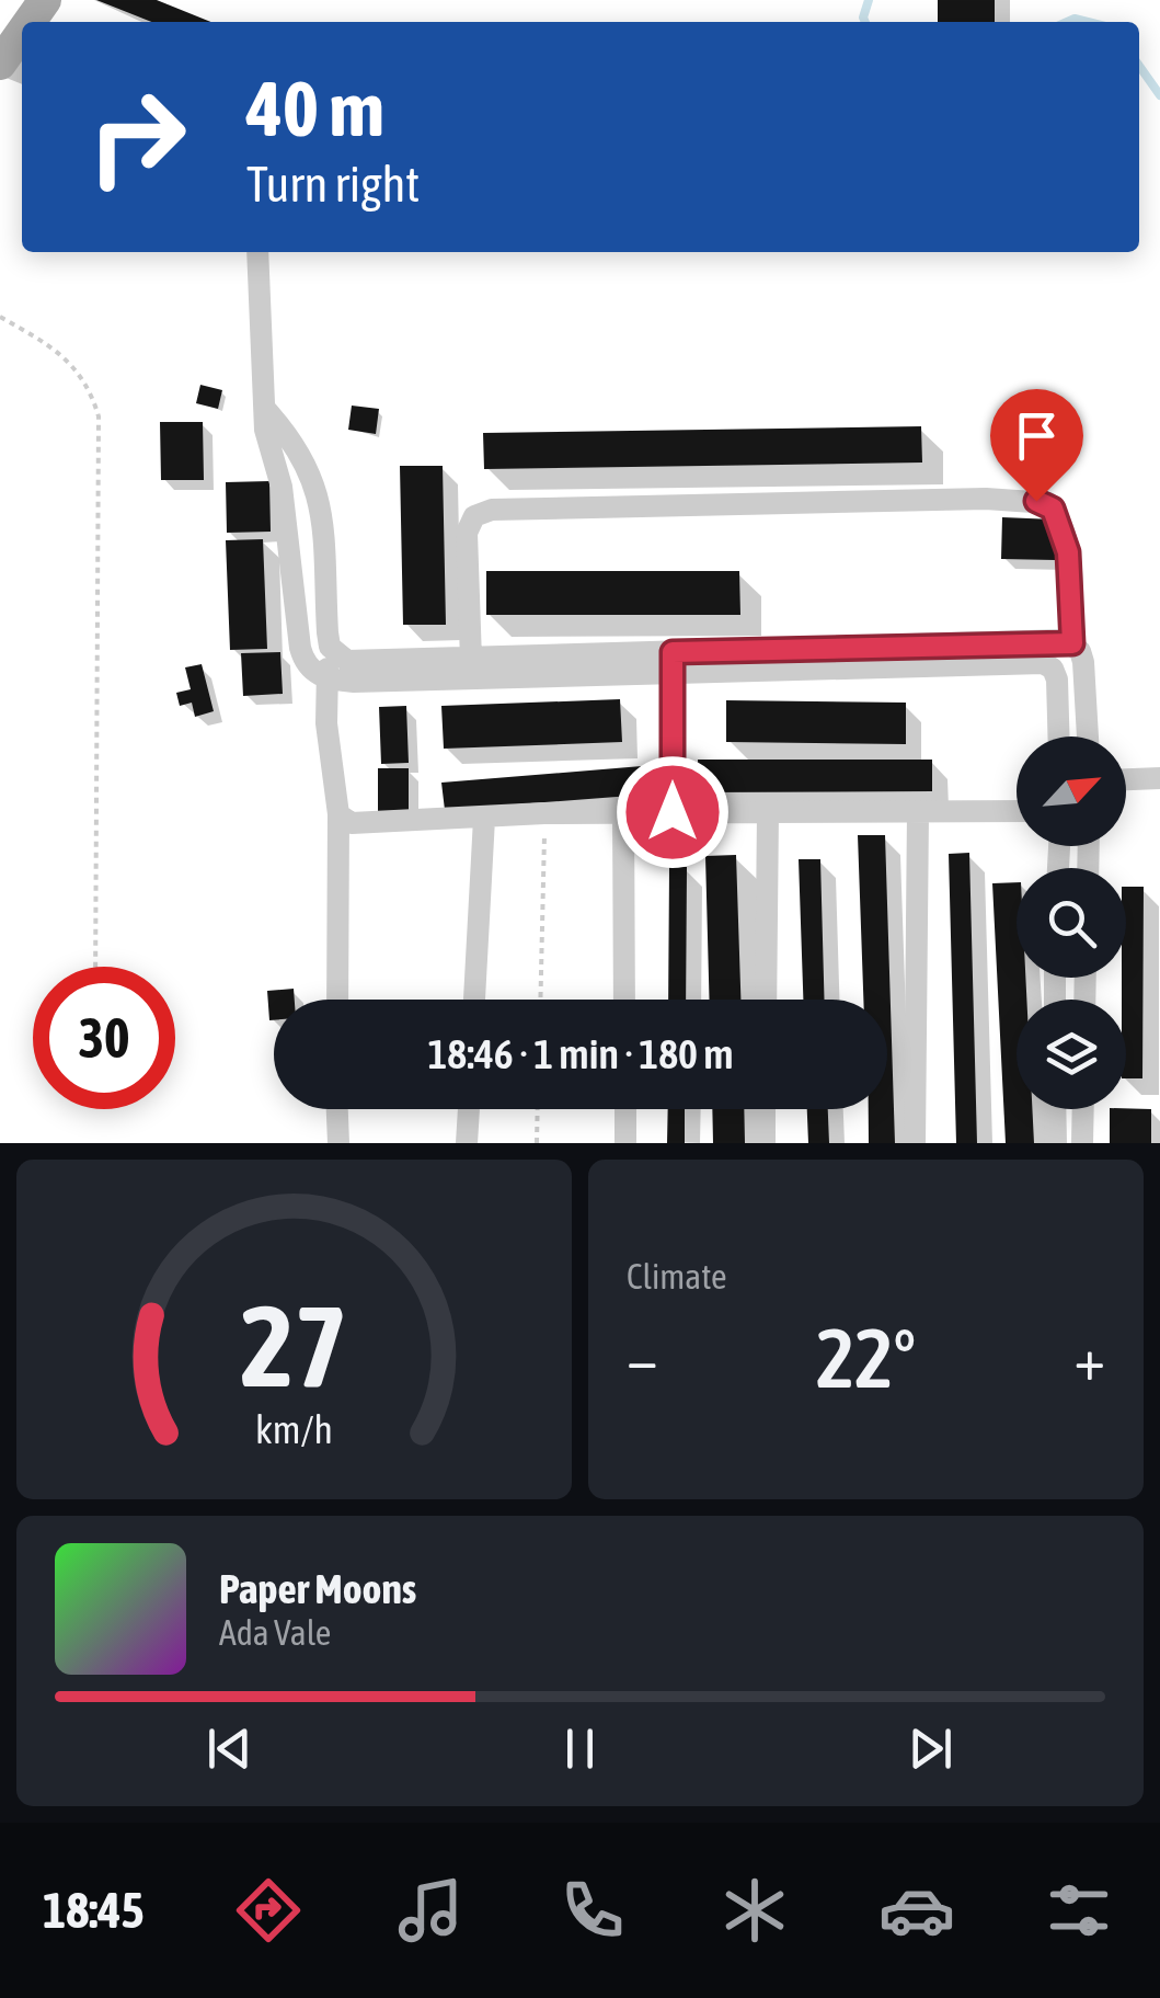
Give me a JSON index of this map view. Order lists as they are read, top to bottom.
{
  "north": "top right",
  "page": {
    "turn": ["40 m", "Turn right"],
    "limit": "30",
    "trip": "18:46 · 1 min · 180 m",
    "tile": "Climate",
    "heat": ["−", "22°", "+"],
    "song": ["Paper Moons", "Ada Vale"],
    "tabs": "18:45",
    "gauge": ["27", "km/h"]
  }
}
